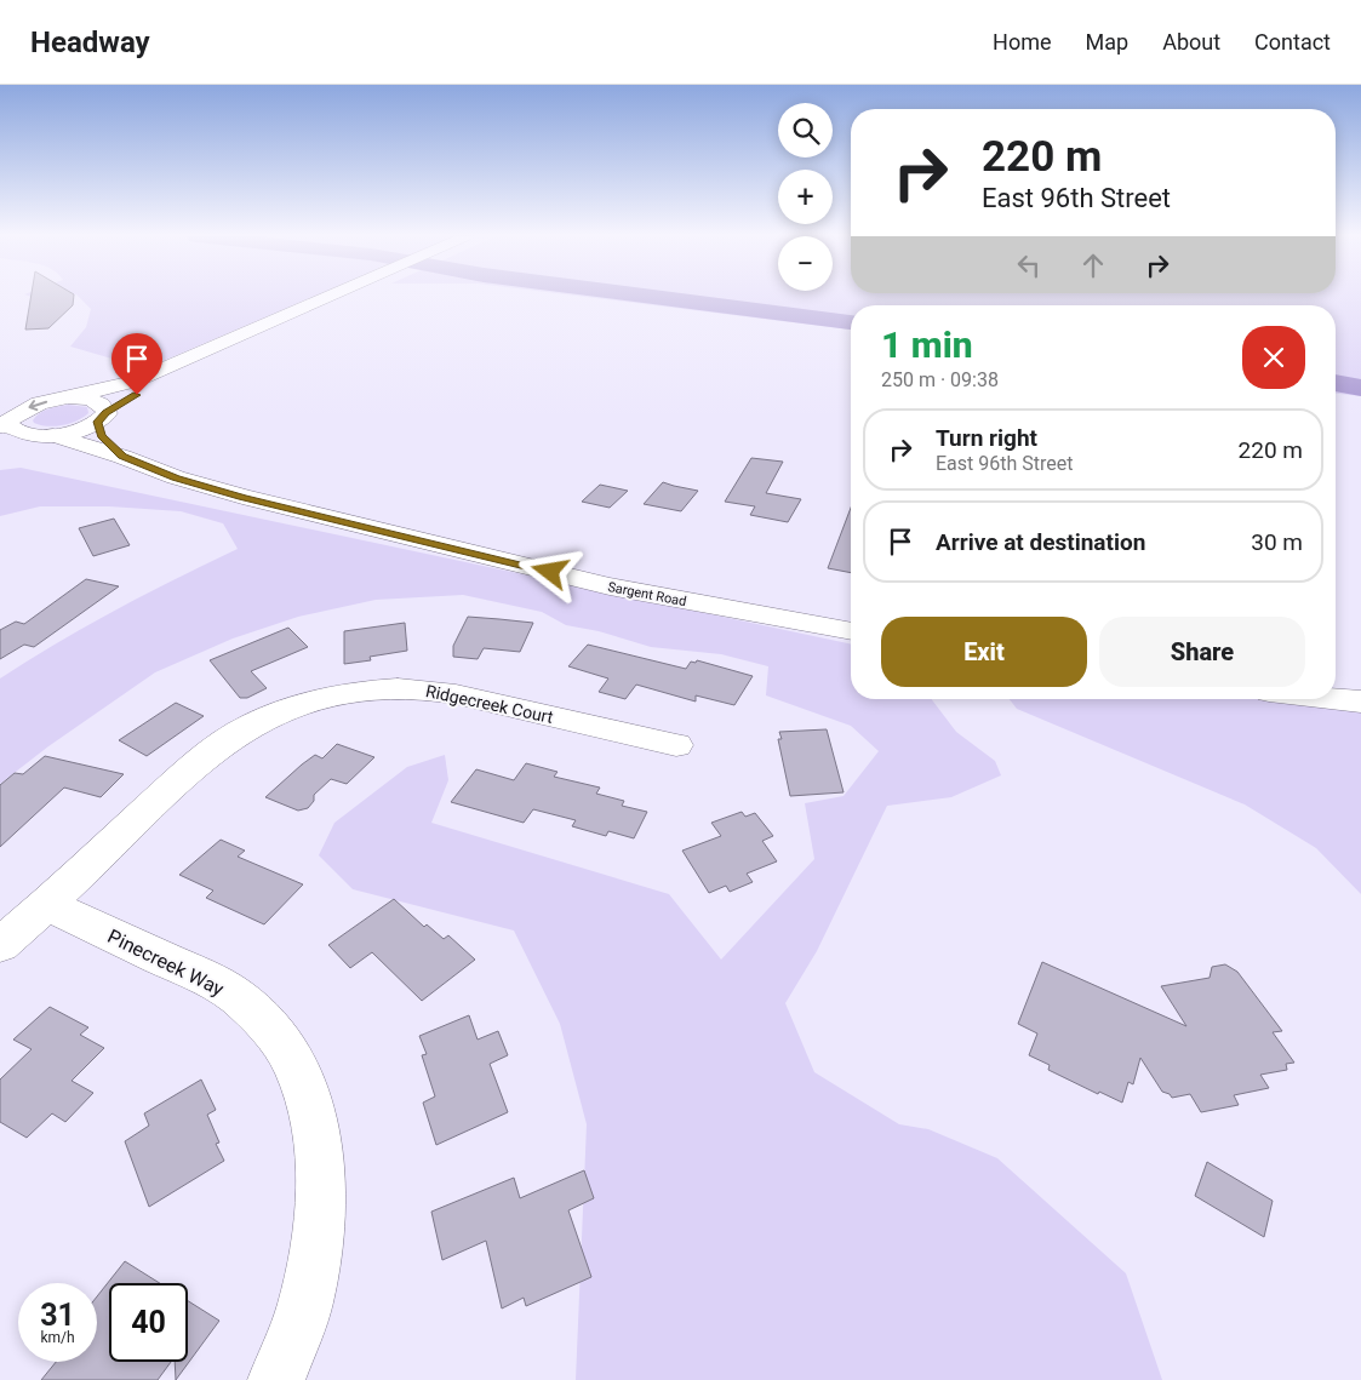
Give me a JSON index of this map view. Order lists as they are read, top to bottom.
{
  "streets": {
    "street": ["Sargent Road", "Ridgecreek Court", "Pinecreek Way"]
  },
  "crossings": [
    ["Ridgecreek Court", "Pinecreek Way"]
  ],
  "page": {
    "header": "Headway",
    "nav": [
      "Home",
      "Map",
      "About",
      "Contact"
    ],
    "map_buttons": ["+", "−"],
    "turn": ["220 m", "East 96th Street"],
    "heading": ["1 min", "250 m · 09:38"],
    "list": [
      {
        "name": "Turn right",
        "note": "East 96th Street",
        "value": "220 m"
      },
      {
        "name": "Arrive at destination",
        "value": "30 m"
      }
    ],
    "buttons": ["Exit", "Share"],
    "speed": "31 km/h",
    "limit": "40"
  }
}
